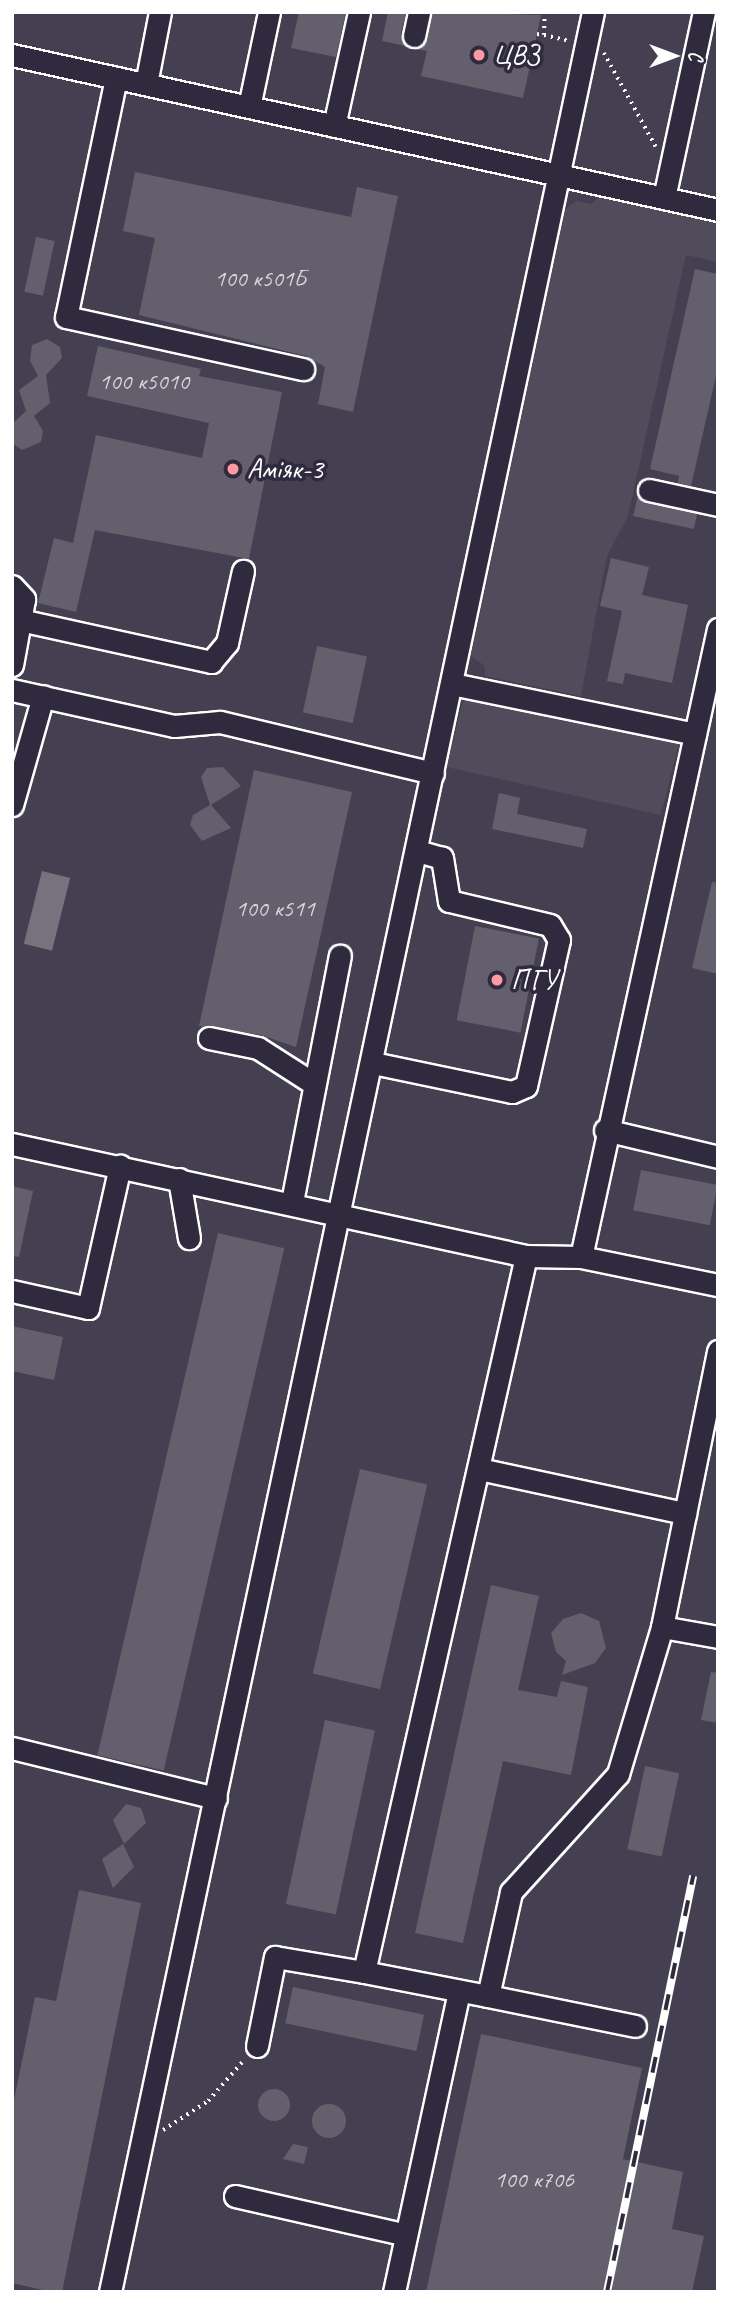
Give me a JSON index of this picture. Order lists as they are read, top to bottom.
{
  "places": ["ЦВЗ", "Аміяк-3", "ПГУ"],
  "house_numbers": [
    "100 к501Б",
    "100 к5010",
    "100 к511",
    "100 к706"
  ],
  "north": "right"
}
